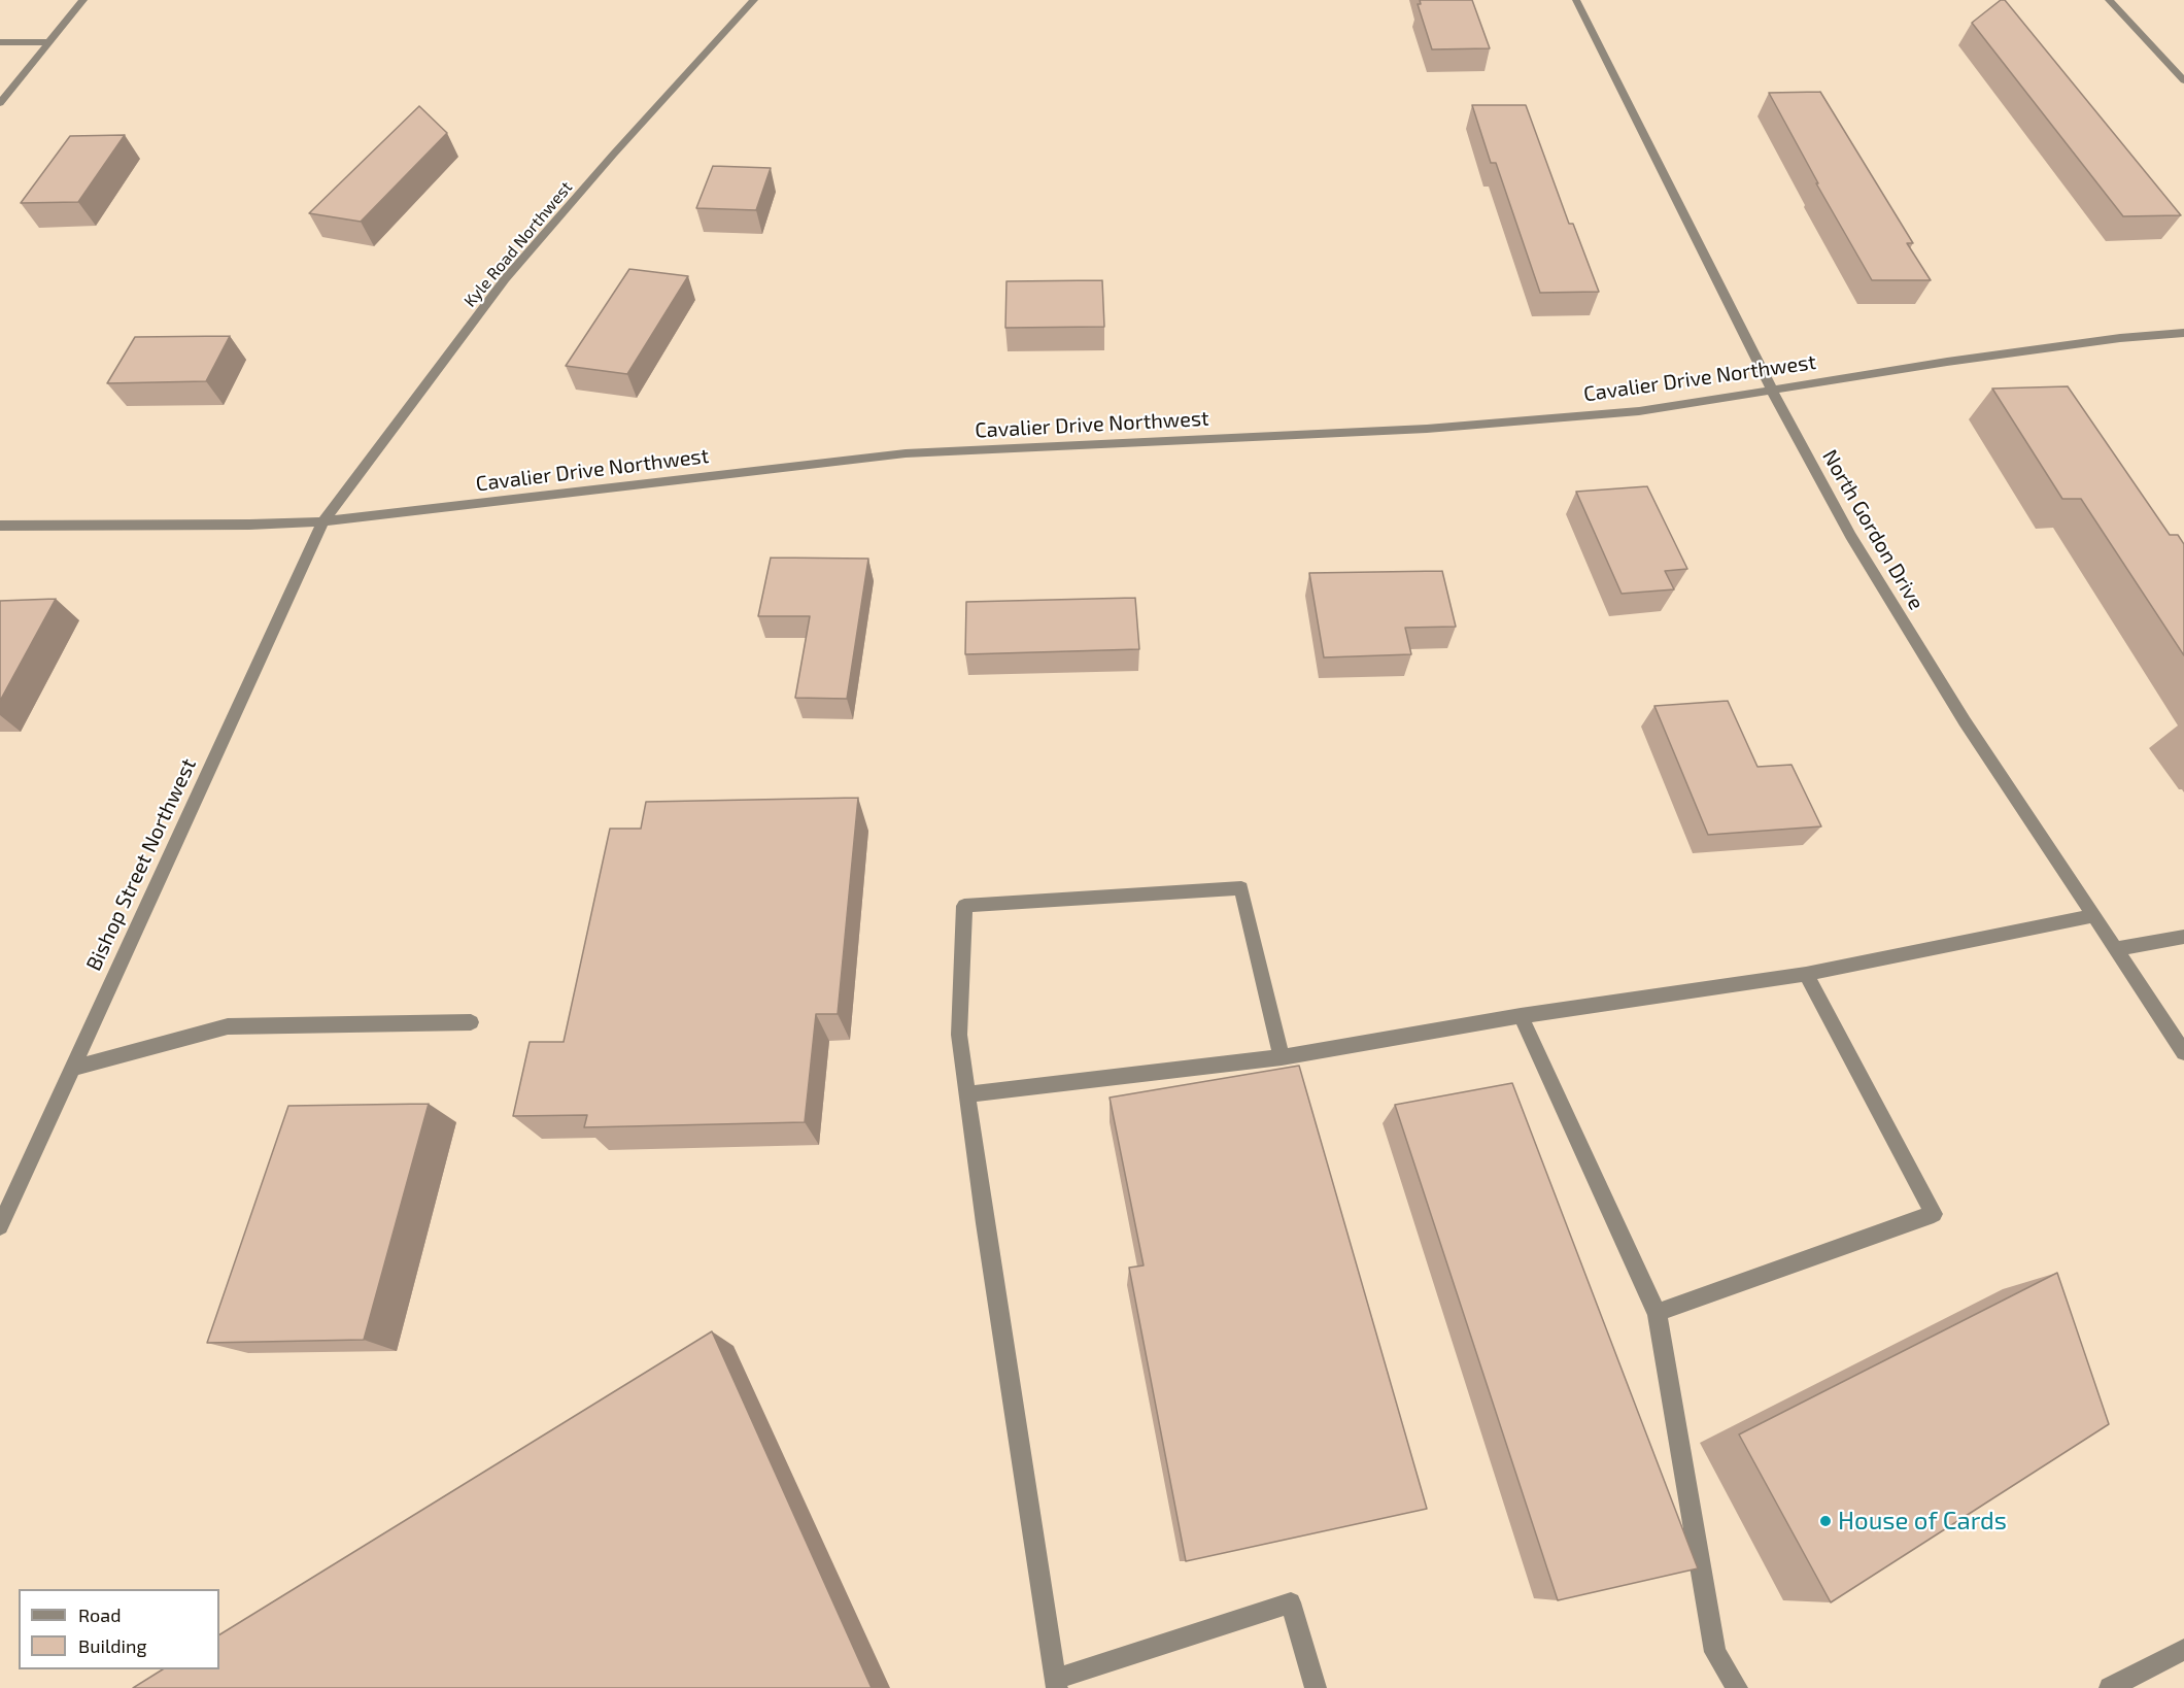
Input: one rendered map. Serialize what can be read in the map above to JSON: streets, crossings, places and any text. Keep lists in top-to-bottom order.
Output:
{
  "streets": {
    "street": [
      "Kyle Road Northwest",
      "Cavalier Drive Northwest",
      "North Gordon Drive",
      "Bishop Street Northwest"
    ]
  },
  "crossings": [
    ["Kyle Road Northwest", "Cavalier Drive Northwest"],
    ["Kyle Road Northwest", "Bishop Street Northwest"],
    ["Cavalier Drive Northwest", "North Gordon Drive"],
    ["Cavalier Drive Northwest", "Bishop Street Northwest"]
  ],
  "places": ["House of Cards"],
  "legend": ["Road", "Building"]
}
